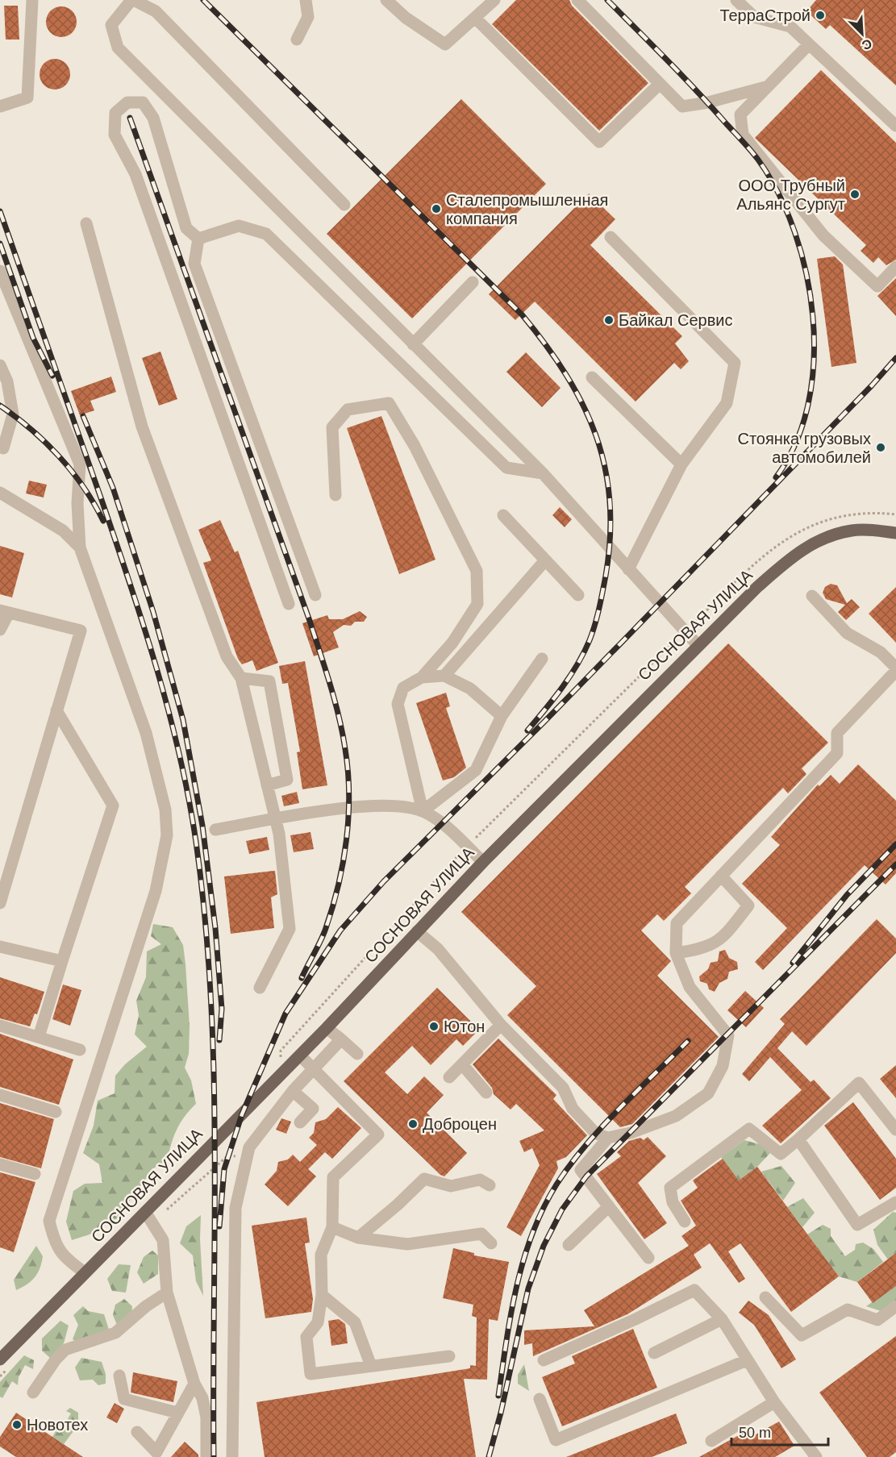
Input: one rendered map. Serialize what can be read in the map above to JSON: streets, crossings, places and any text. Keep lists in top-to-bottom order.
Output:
{
  "streets": {
    "main road": ["СОСНОВАЯ УЛИЦА"]
  },
  "places": [
    "ТерраСтрой",
    "ООО Трубный Альянс Сургут",
    "Сталепромышленная компания",
    "Байкал Сервис",
    "Стоянка грузовых автомобилей",
    "Ютон",
    "Доброцен",
    "Новотех"
  ],
  "scale_bar": "50 m",
  "north": "bottom right"
}
